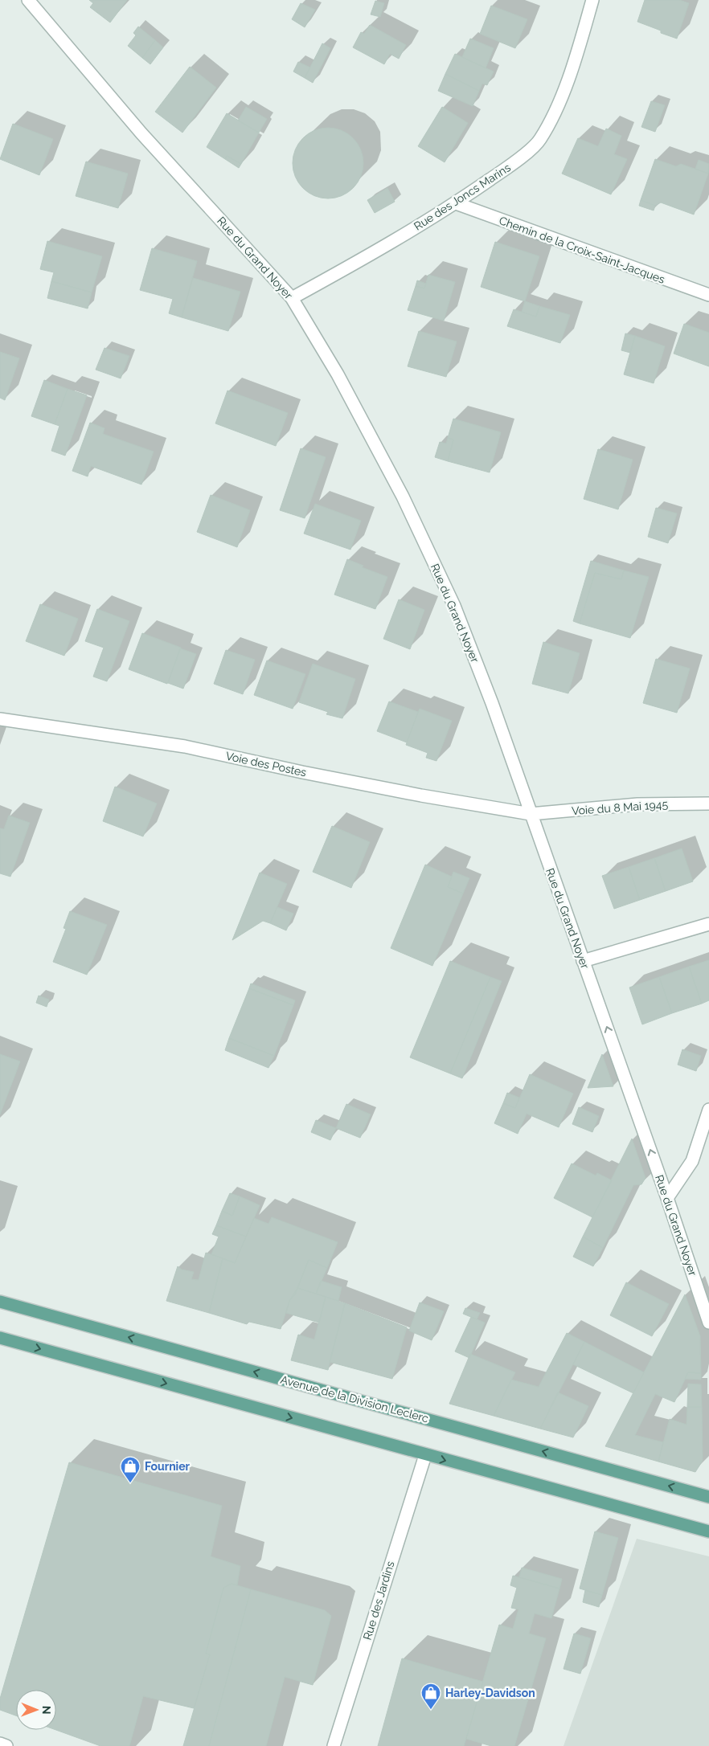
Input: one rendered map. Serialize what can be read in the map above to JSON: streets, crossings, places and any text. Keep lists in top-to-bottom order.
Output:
{
  "streets": {
    "main road": ["Avenue de la Division Leclerc"],
    "street": [
      "Rue des Joncs Marins",
      "Chemin de la Croix-Saint-Jacques",
      "Rue du Grand Noyer",
      "Voie des Postes",
      "Voie du 8 Mai 1945",
      "Rue des Jardins"
    ]
  },
  "crossings": [
    ["Rue des Joncs Marins", "Chemin de la Croix-Saint-Jacques"],
    ["Rue des Joncs Marins", "Rue du Grand Noyer"],
    ["Rue du Grand Noyer", "Voie des Postes"],
    ["Rue du Grand Noyer", "Voie du 8 Mai 1945"],
    ["Voie des Postes", "Voie du 8 Mai 1945"]
  ],
  "places": {
    "shop": ["Fournier", "Harley-Davidson"]
  },
  "north": "right"
}
